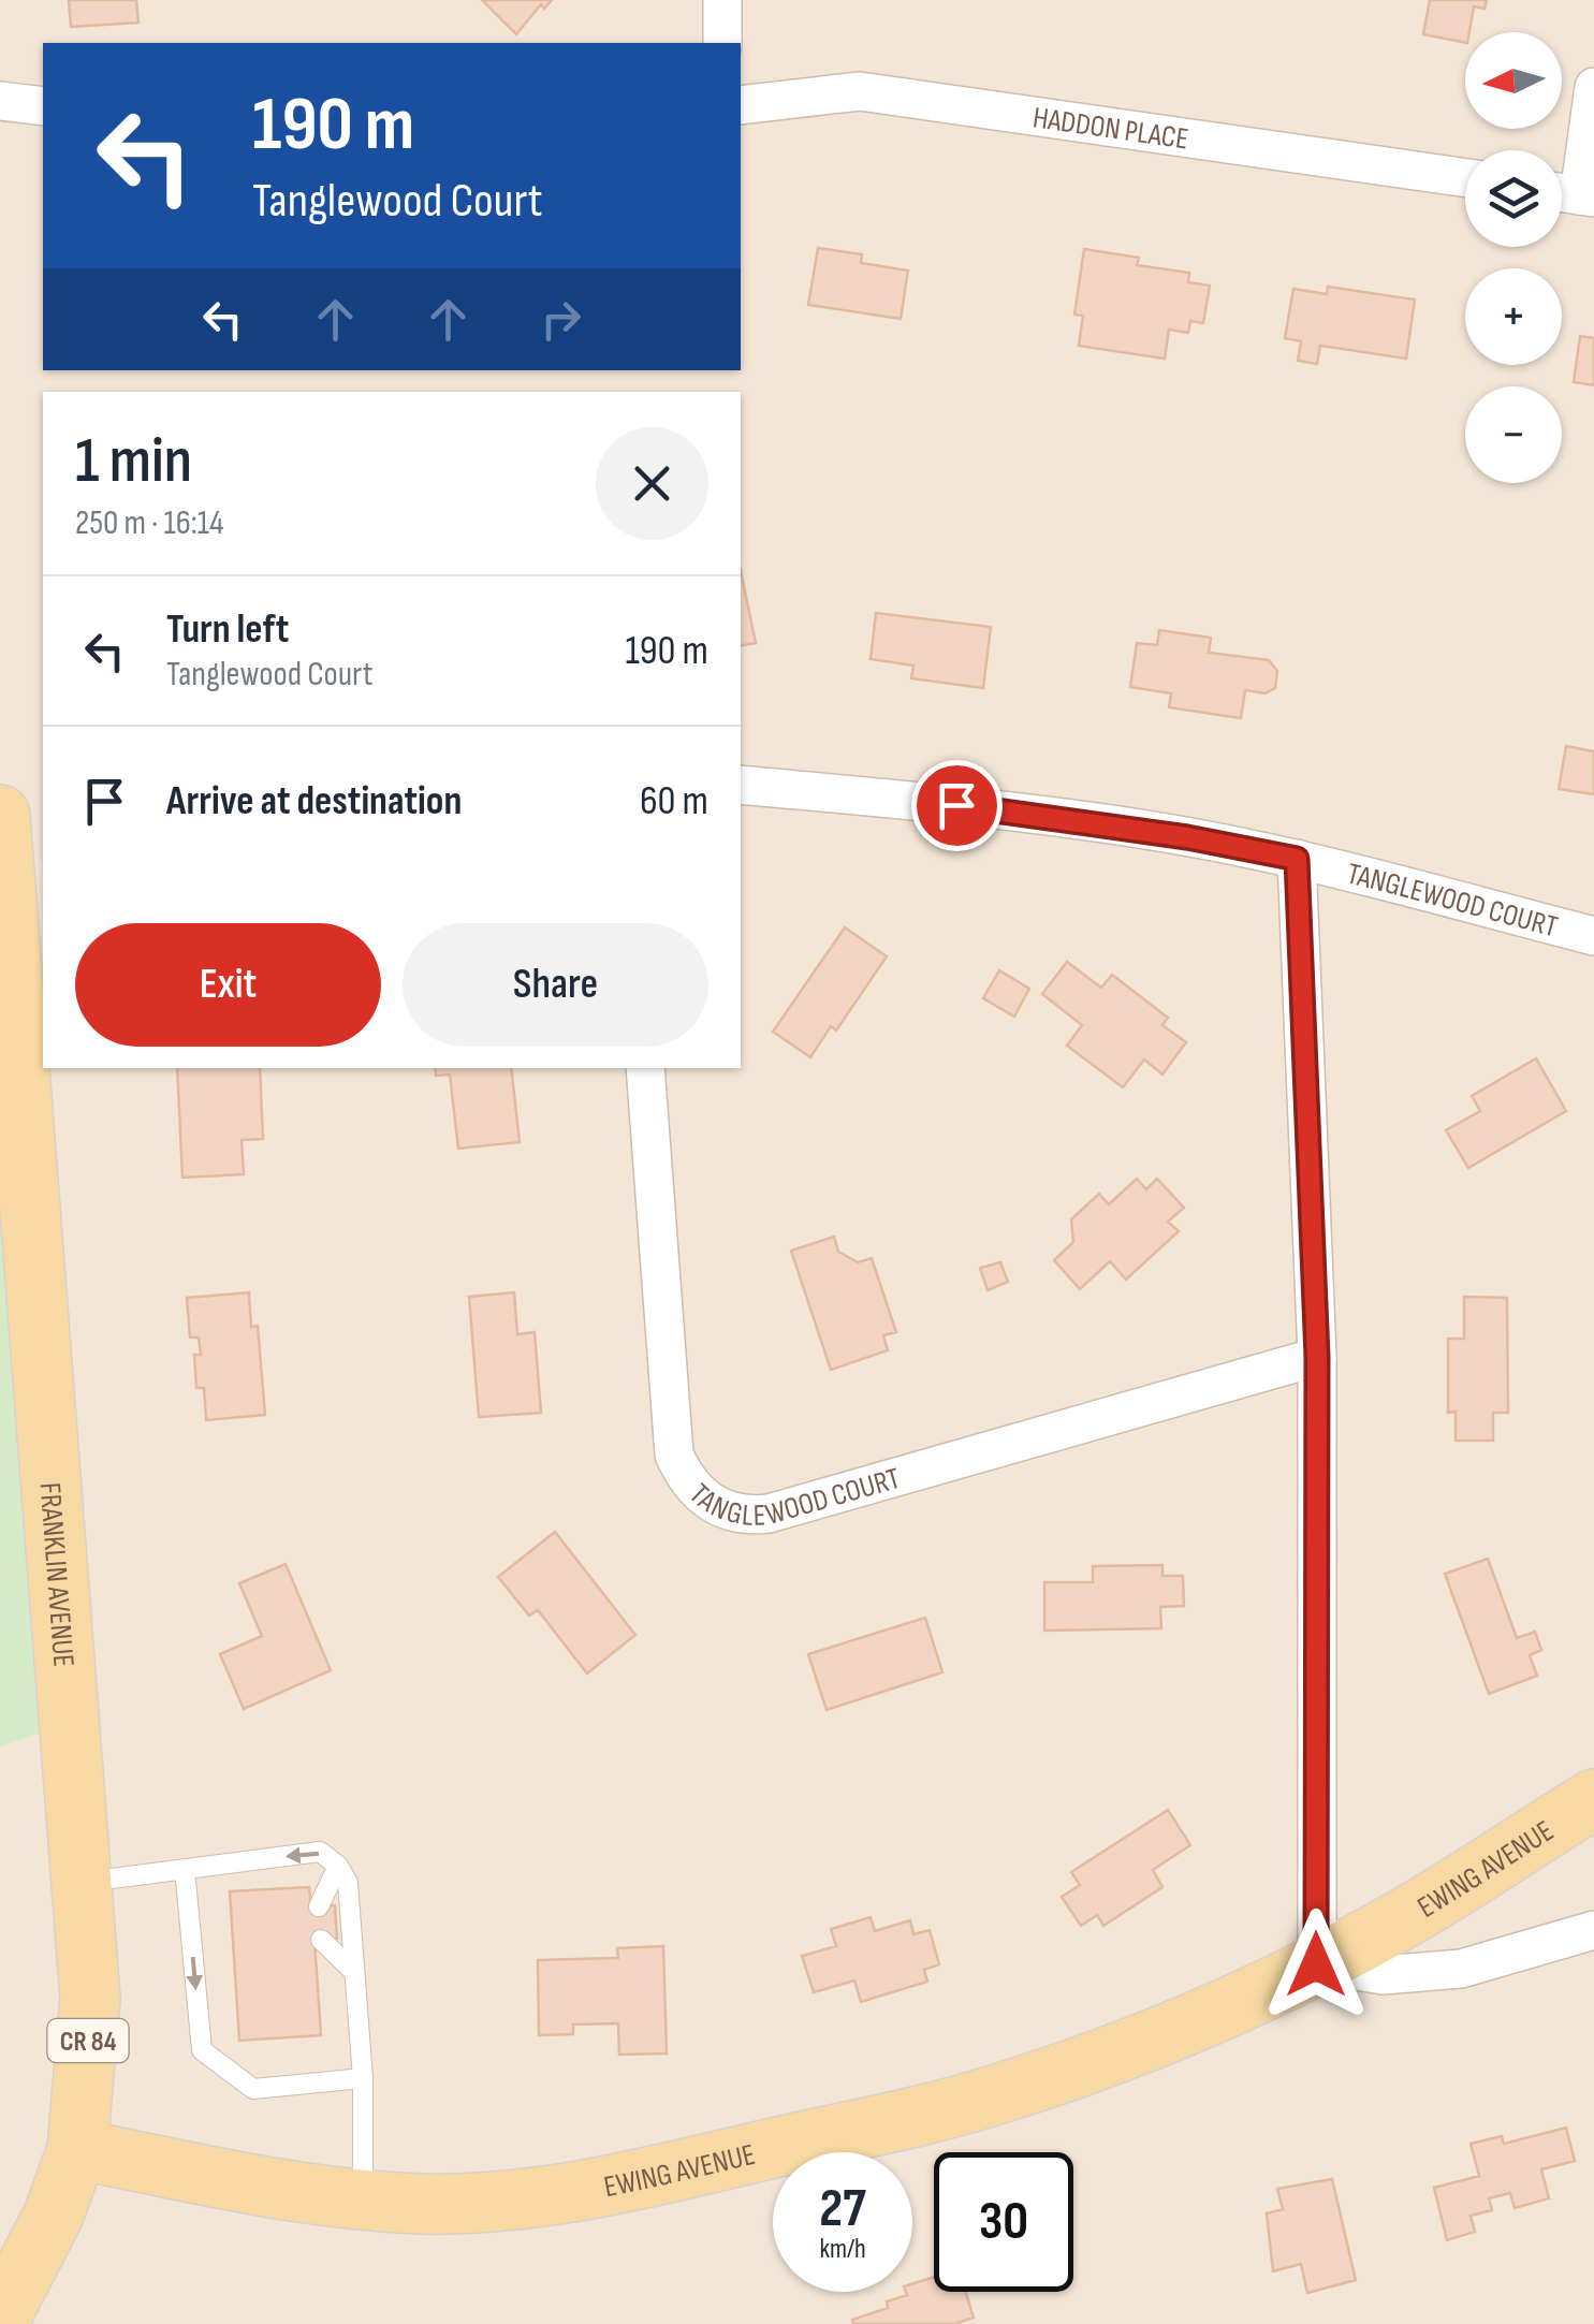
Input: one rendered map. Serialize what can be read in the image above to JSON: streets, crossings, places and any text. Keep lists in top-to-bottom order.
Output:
{
  "streets": {
    "main road": ["FRANKLIN AVENUE", "EWING AVENUE", "CR 84"],
    "street": ["HADDON PLACE", "TANGLEWOOD COURT"]
  },
  "crossings": [
    ["FRANKLIN AVENUE", "EWING AVENUE"]
  ],
  "north": "left",
  "page": {
    "map_buttons": ["+", "−"],
    "turn": ["190 m", "Tanglewood Court"],
    "heading": ["1 min", "250 m · 16:14"],
    "list": [
      {
        "name": "Turn left",
        "note": "Tanglewood Court",
        "value": "190 m"
      },
      {
        "name": "Arrive at destination",
        "value": "60 m"
      }
    ],
    "buttons": ["Exit", "Share"],
    "speed": "27 km/h",
    "limit": "30"
  }
}
